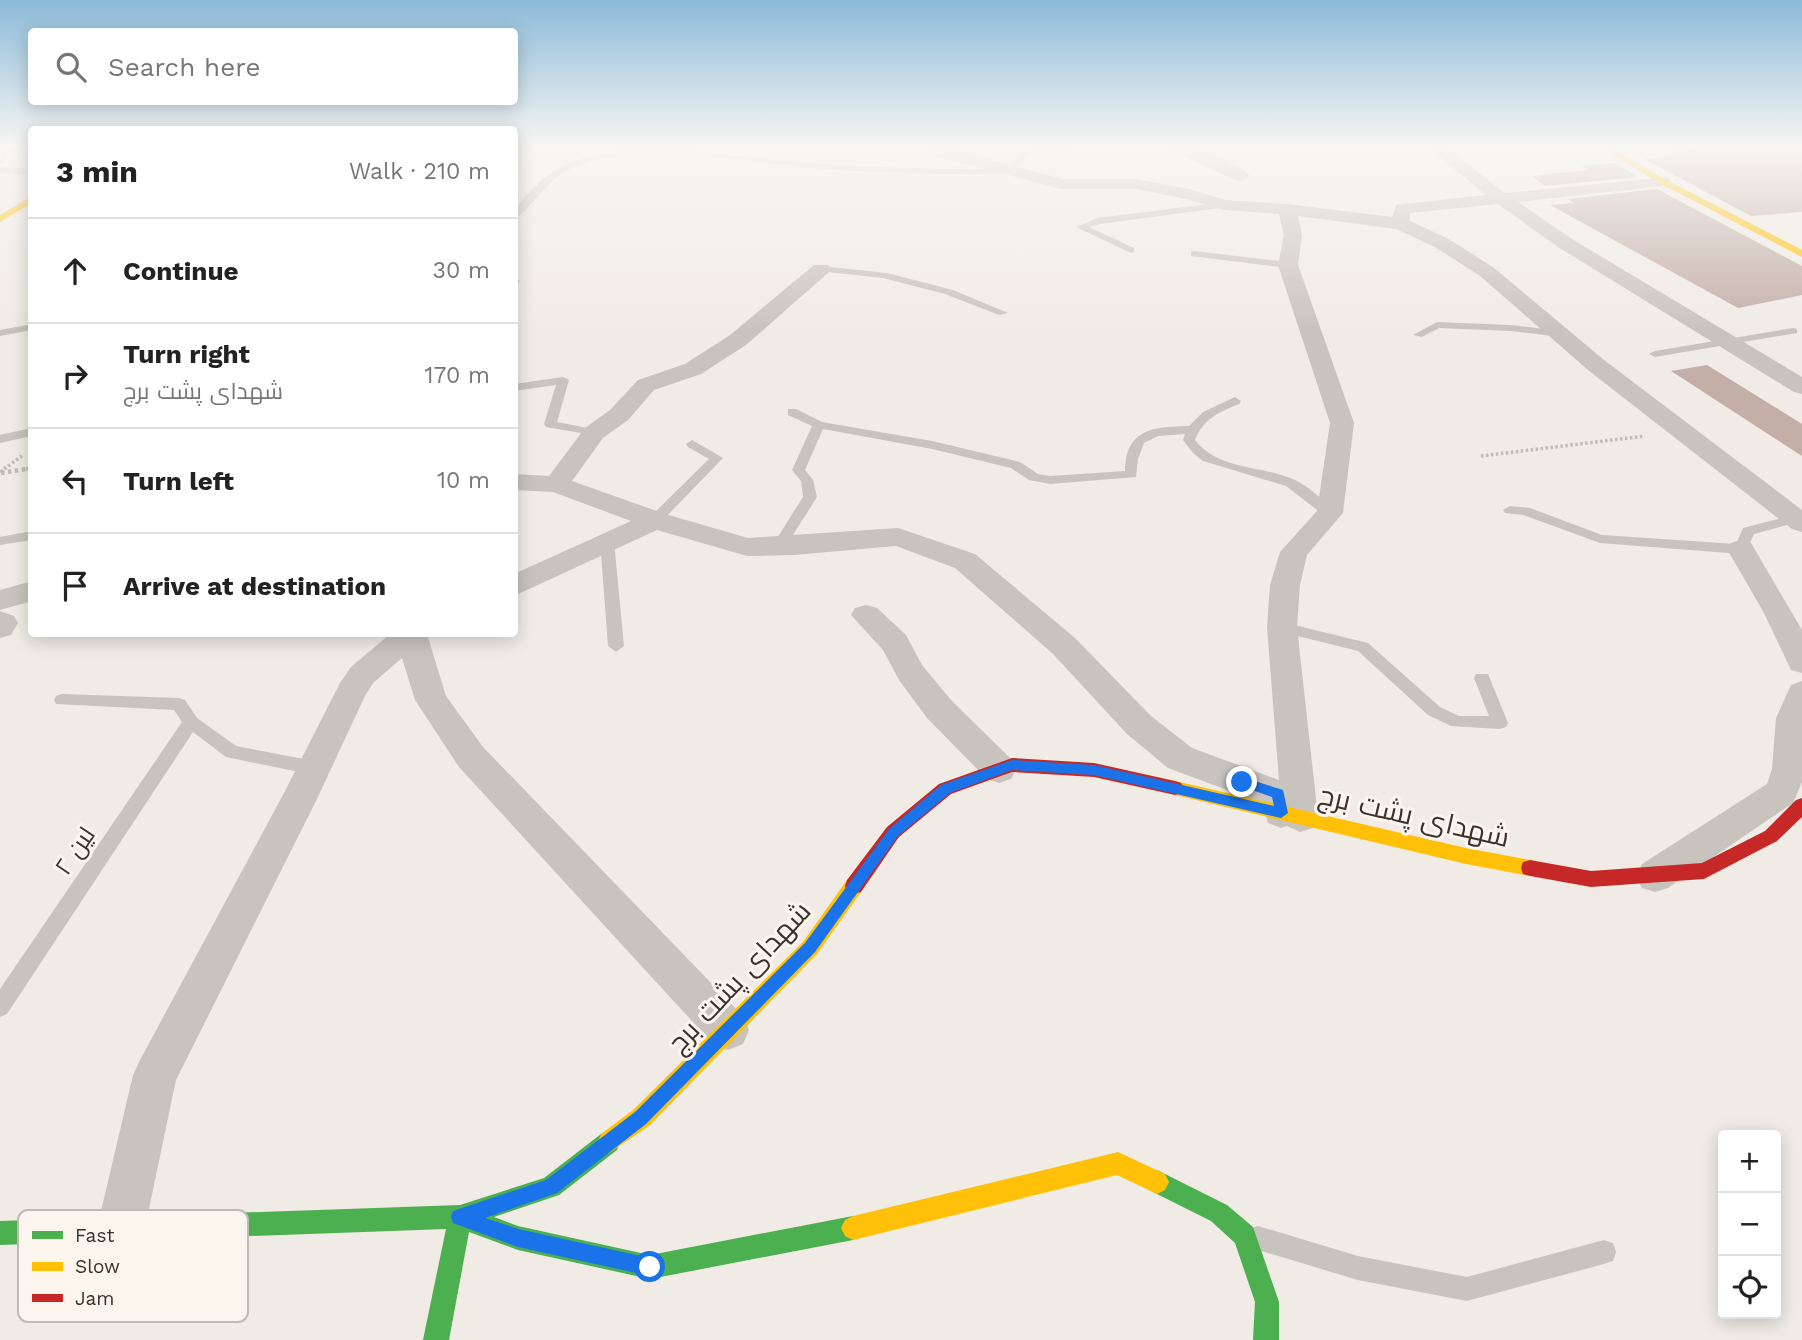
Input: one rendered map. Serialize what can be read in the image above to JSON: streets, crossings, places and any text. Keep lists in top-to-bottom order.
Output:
{
  "streets": {
    "street": ["شهدای پشت برج"],
    "lane": ["لین ۲"]
  },
  "legend": ["Fast", "Slow", "Jam"],
  "page": {
    "search": "Search here",
    "heading": ["3 min", "Walk · 210 m"],
    "list": [
      ["Continue", "30 m"],
      ["Turn right", "شهدای پشت برج", "170 m"],
      ["Turn left", "10 m"],
      "Arrive at destination"
    ],
    "map_buttons": ["+", "−"]
  }
}
